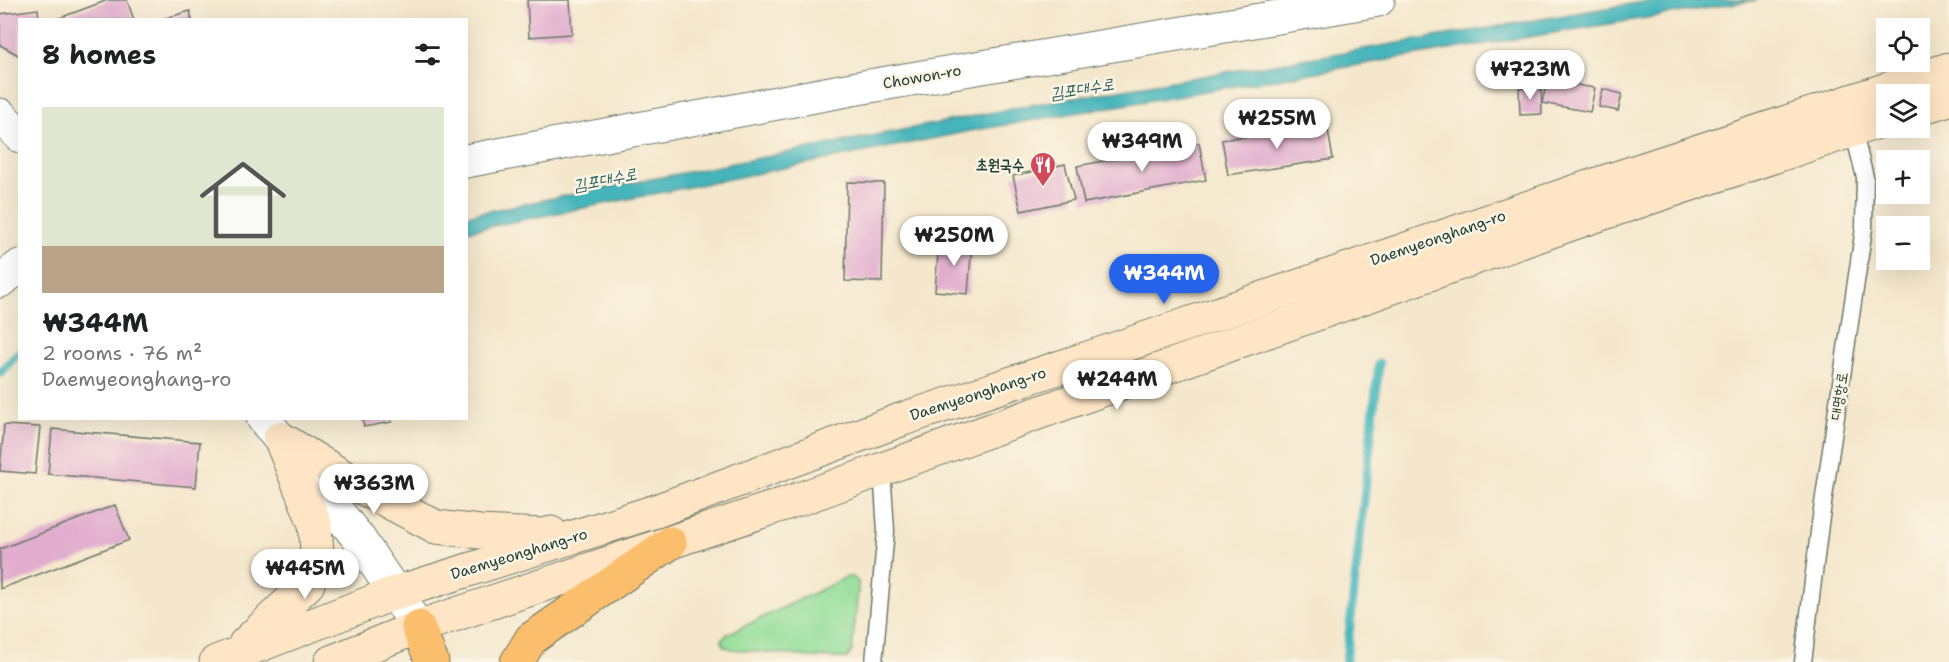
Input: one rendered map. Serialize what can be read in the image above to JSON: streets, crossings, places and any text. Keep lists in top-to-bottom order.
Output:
{
  "streets": {
    "main road": ["Daemyeonghang-ro"],
    "street": ["Chowon-ro"],
    "lane": ["대명항로"]
  },
  "crossings": [
    ["Daemyeonghang-ro", "대명항로"]
  ],
  "water": ["김포대수로"],
  "places": {
    "restaurant": ["초원국수"]
  },
  "page": {
    "map_buttons": ["+", "−"],
    "heading": "8 homes",
    "price": [
      "₩723M",
      "₩255M",
      "₩349M",
      "₩250M",
      "₩344M",
      "₩244M",
      "₩363M",
      "₩445M"
    ],
    "list": [
      {
        "name": "₩344M",
        "note": "2 rooms · 76 m² · Daemyeonghang-ro"
      }
    ]
  }
}
